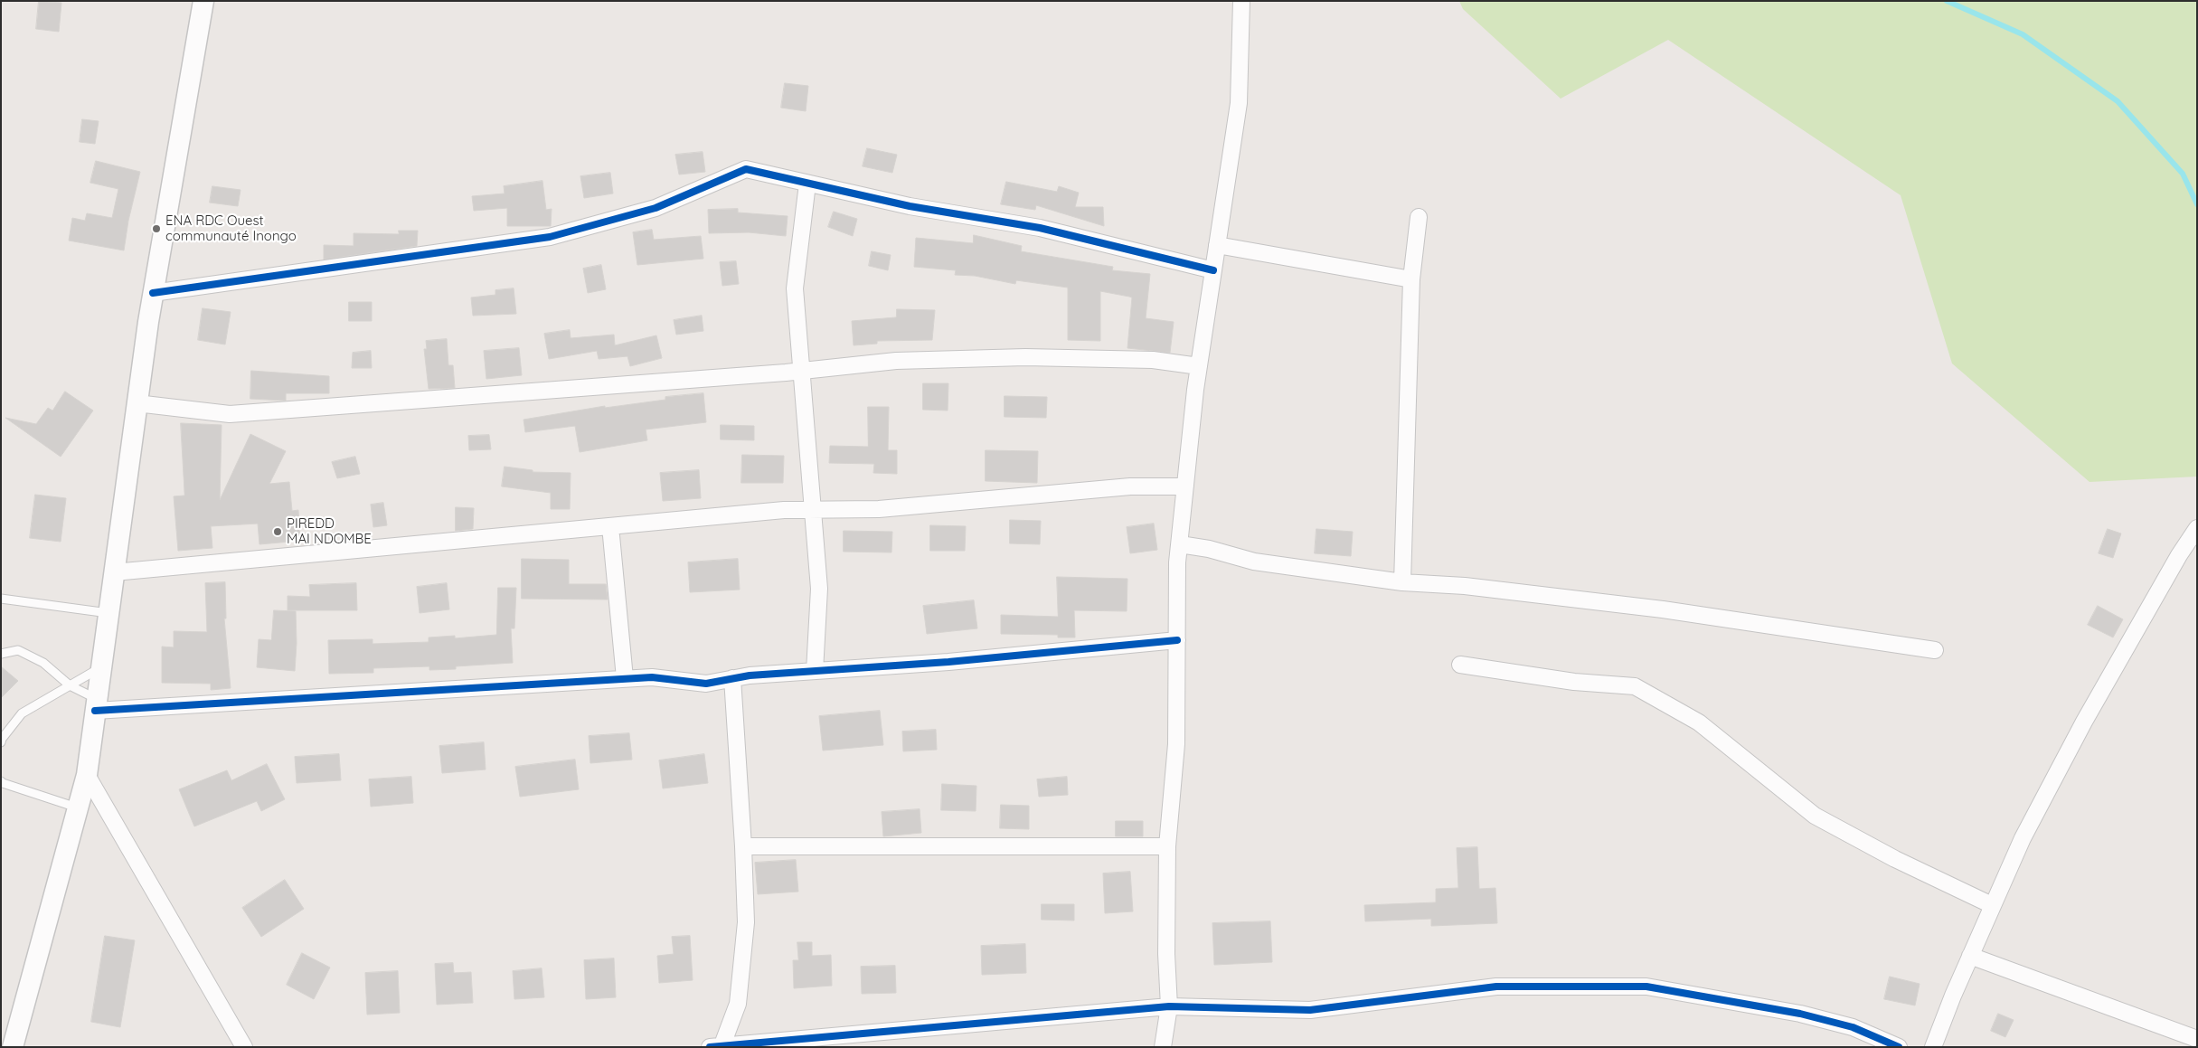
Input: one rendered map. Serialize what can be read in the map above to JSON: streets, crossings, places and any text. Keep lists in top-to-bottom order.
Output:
{
  "places": ["ENA RDC Ouest communauté Inongo", "PIREDD MAI NDOMBE"]
}
